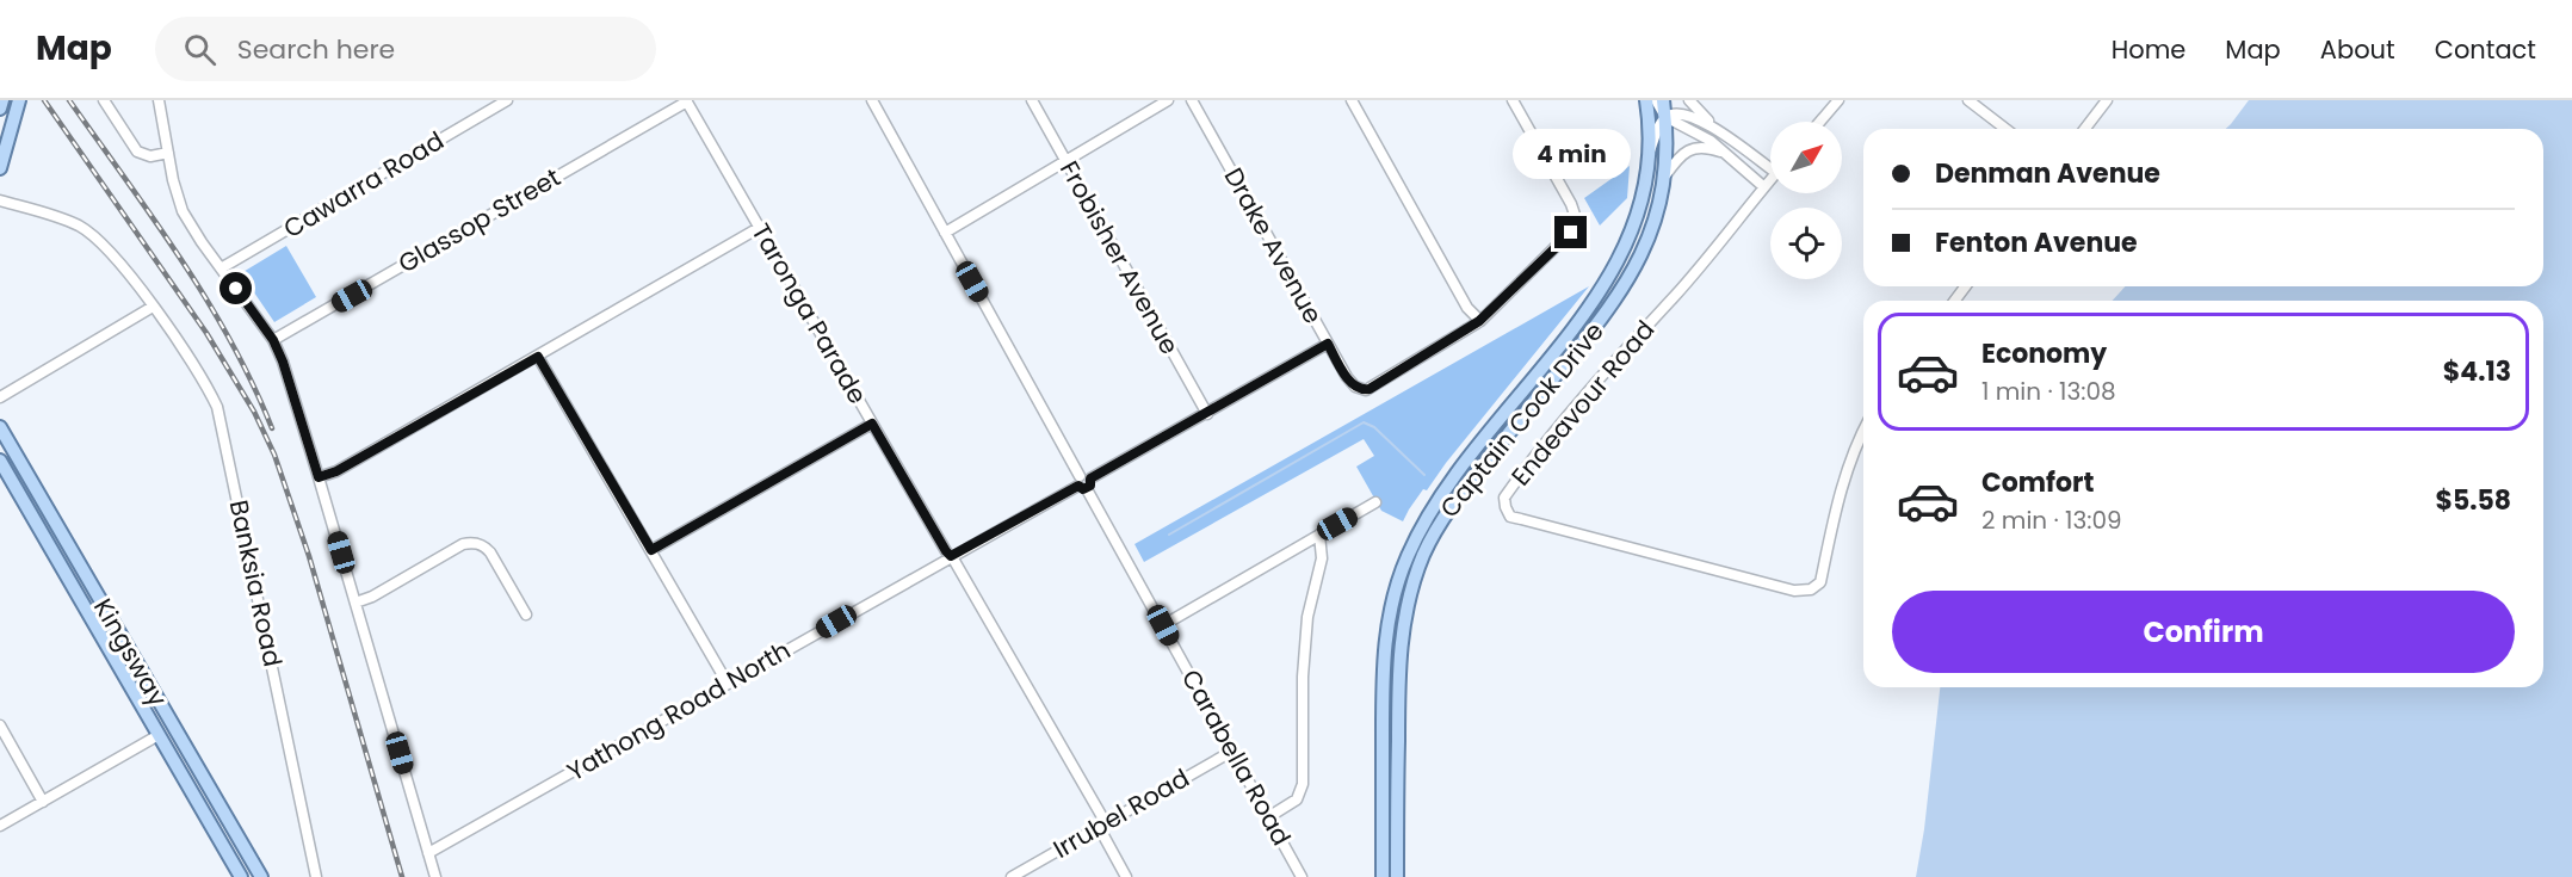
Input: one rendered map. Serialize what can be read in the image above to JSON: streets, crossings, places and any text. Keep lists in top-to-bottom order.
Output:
{
  "streets": {
    "main road": ["Captain Cook Drive", "Kingsway"],
    "street": [
      "Cawarra Road",
      "Glassop Street",
      "Drake Avenue",
      "Frobisher Avenue",
      "Taronga Parade",
      "Endeavour Road",
      "Banksia Road",
      "Yathong Road North",
      "Carabella Road",
      "Irrubel Road"
    ]
  },
  "crossings": [
    ["Glassop Street", "Taronga Parade"],
    ["Drake Avenue", "Yathong Road North"],
    ["Frobisher Avenue", "Yathong Road North"],
    ["Taronga Parade", "Yathong Road North"],
    ["Taronga Parade", "Irrubel Road"],
    ["Endeavour Road", "Captain Cook Drive"],
    ["Yathong Road North", "Carabella Road"],
    ["Carabella Road", "Irrubel Road"]
  ],
  "north": "top right",
  "page": {
    "header": "Map",
    "search": "Search here",
    "nav": [
      "Home",
      "Map",
      "About",
      "Contact"
    ],
    "bubble": "4 min",
    "banner": ["Denman Avenue", "Fenton Avenue"],
    "list": [
      {
        "name": "Economy",
        "note": "1 min · 13:08",
        "value": "$4.13"
      },
      {
        "name": "Comfort",
        "note": "2 min · 13:09",
        "value": "$5.58"
      }
    ],
    "buttons": "Confirm"
  }
}
